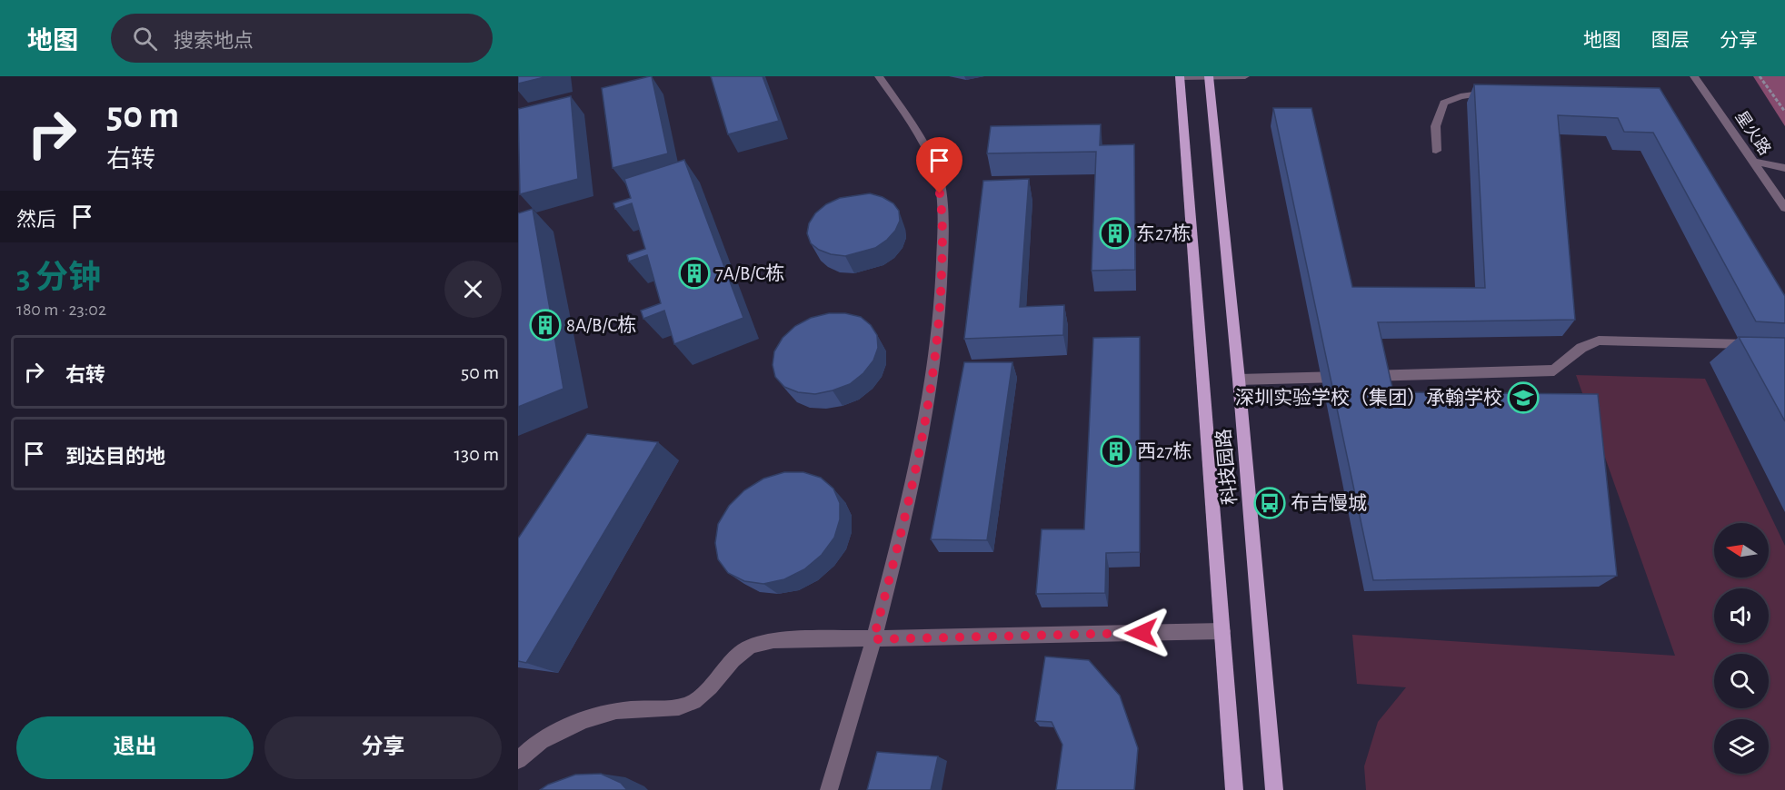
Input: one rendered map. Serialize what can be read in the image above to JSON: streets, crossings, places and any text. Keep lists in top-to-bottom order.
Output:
{
  "streets": {
    "main road": ["科技园路"],
    "street": ["星火路"]
  },
  "places": {
    "building": [
      "东27栋",
      "7A/B/C栋",
      "8A/B/C栋",
      "西27栋"
    ],
    "school or university": ["深圳实验学校（集团）承翰学校"],
    "bus stop": ["布吉慢城"]
  },
  "north": "left",
  "page": {
    "header": "地图",
    "search": "搜索地点",
    "nav": ["地图", "图层", "分享"],
    "turn": ["50 m", "右转"],
    "then": "然后",
    "heading": ["3 分钟", "180 m · 23:02"],
    "list": [
      {
        "name": "右转",
        "value": "50 m"
      },
      {
        "name": "到达目的地",
        "value": "130 m"
      }
    ],
    "buttons": ["退出", "分享"]
  }
}
